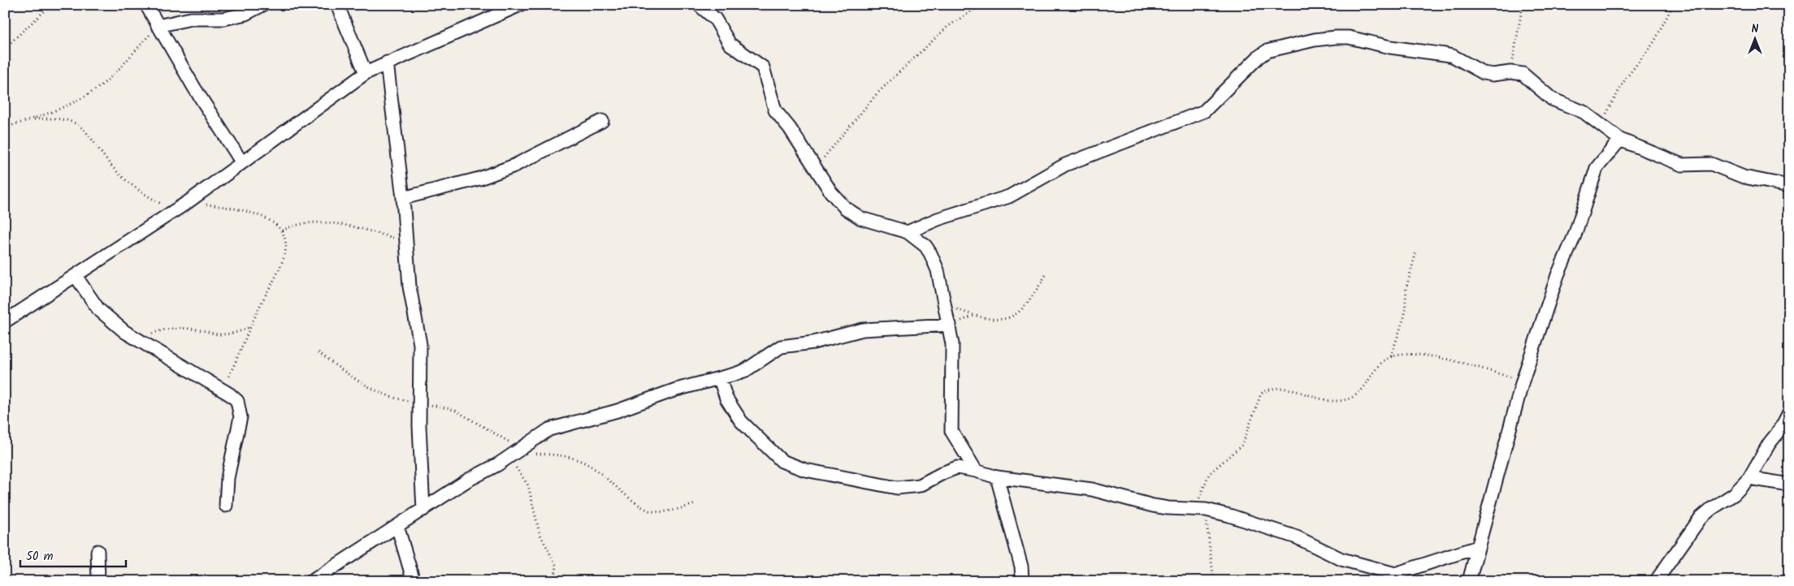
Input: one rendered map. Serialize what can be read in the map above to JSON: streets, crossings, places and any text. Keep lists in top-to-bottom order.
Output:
{
  "scale_bar": "50 m",
  "north": "top"
}
